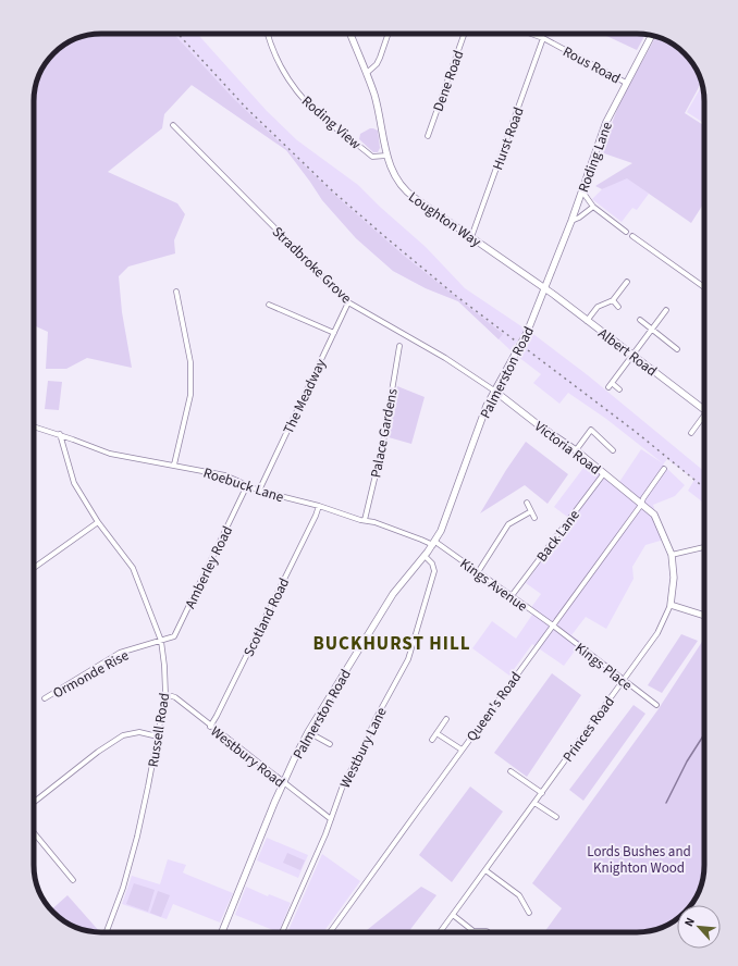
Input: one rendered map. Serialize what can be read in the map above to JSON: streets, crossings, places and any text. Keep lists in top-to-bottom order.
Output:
{
  "streets": {
    "main road": [
      "Roding Lane",
      "Loughton Way",
      "Albert Road",
      "Palmerston Road",
      "Victoria Road",
      "Princes Road"
    ],
    "street": [
      "Rous Road",
      "Dene Road",
      "Roding View",
      "Hurst Road",
      "Stradbroke Grove",
      "The Meadway",
      "Palace Gardens",
      "Roebuck Lane",
      "Back Lane",
      "Amberley Road",
      "Kings Avenue",
      "Scotland Road",
      "Kings Place",
      "Ormonde Rise",
      "Queen's Road",
      "Russell Road",
      "Westbury Lane",
      "Westbury Road"
    ]
  },
  "crossings": [
    ["Rous Road", "Hurst Road"],
    ["Rous Road", "Roding Lane"],
    ["Roding View", "Loughton Way"],
    ["Hurst Road", "Loughton Way"],
    ["Roding Lane", "Loughton Way"],
    ["Roding Lane", "Albert Road"],
    ["Roding Lane", "Palmerston Road"],
    ["Loughton Way", "Albert Road"],
    ["Loughton Way", "Palmerston Road"],
    ["Stradbroke Grove", "Palmerston Road"],
    ["Stradbroke Grove", "The Meadway"],
    ["Stradbroke Grove", "Victoria Road"],
    ["Albert Road", "Palmerston Road"],
    ["Palmerston Road", "Victoria Road"],
    ["Palmerston Road", "Roebuck Lane"],
    ["Palmerston Road", "Kings Avenue"],
    ["Palmerston Road", "Westbury Lane"],
    ["Palmerston Road", "Westbury Road"],
    ["The Meadway", "Roebuck Lane"],
    ["Palace Gardens", "Roebuck Lane"],
    ["Victoria Road", "Back Lane"],
    ["Victoria Road", "Queen's Road"],
    ["Victoria Road", "Princes Road"],
    ["Roebuck Lane", "Amberley Road"],
    ["Roebuck Lane", "Kings Avenue"],
    ["Roebuck Lane", "Scotland Road"],
    ["Roebuck Lane", "Russell Road"],
    ["Back Lane", "Kings Avenue"],
    ["Amberley Road", "Ormonde Rise"],
    ["Amberley Road", "Russell Road"],
    ["Kings Avenue", "Kings Place"],
    ["Kings Avenue", "Queen's Road"],
    ["Scotland Road", "Westbury Road"],
    ["Kings Place", "Queen's Road"],
    ["Kings Place", "Princes Road"],
    ["Ormonde Rise", "Russell Road"],
    ["Queen's Road", "Princes Road"],
    ["Russell Road", "Westbury Road"],
    ["Westbury Lane", "Westbury Road"]
  ],
  "districts": ["BUCKHURST HILL"],
  "parks": ["Lords Bushes and Knighton Wood"],
  "north": "top left"
}
